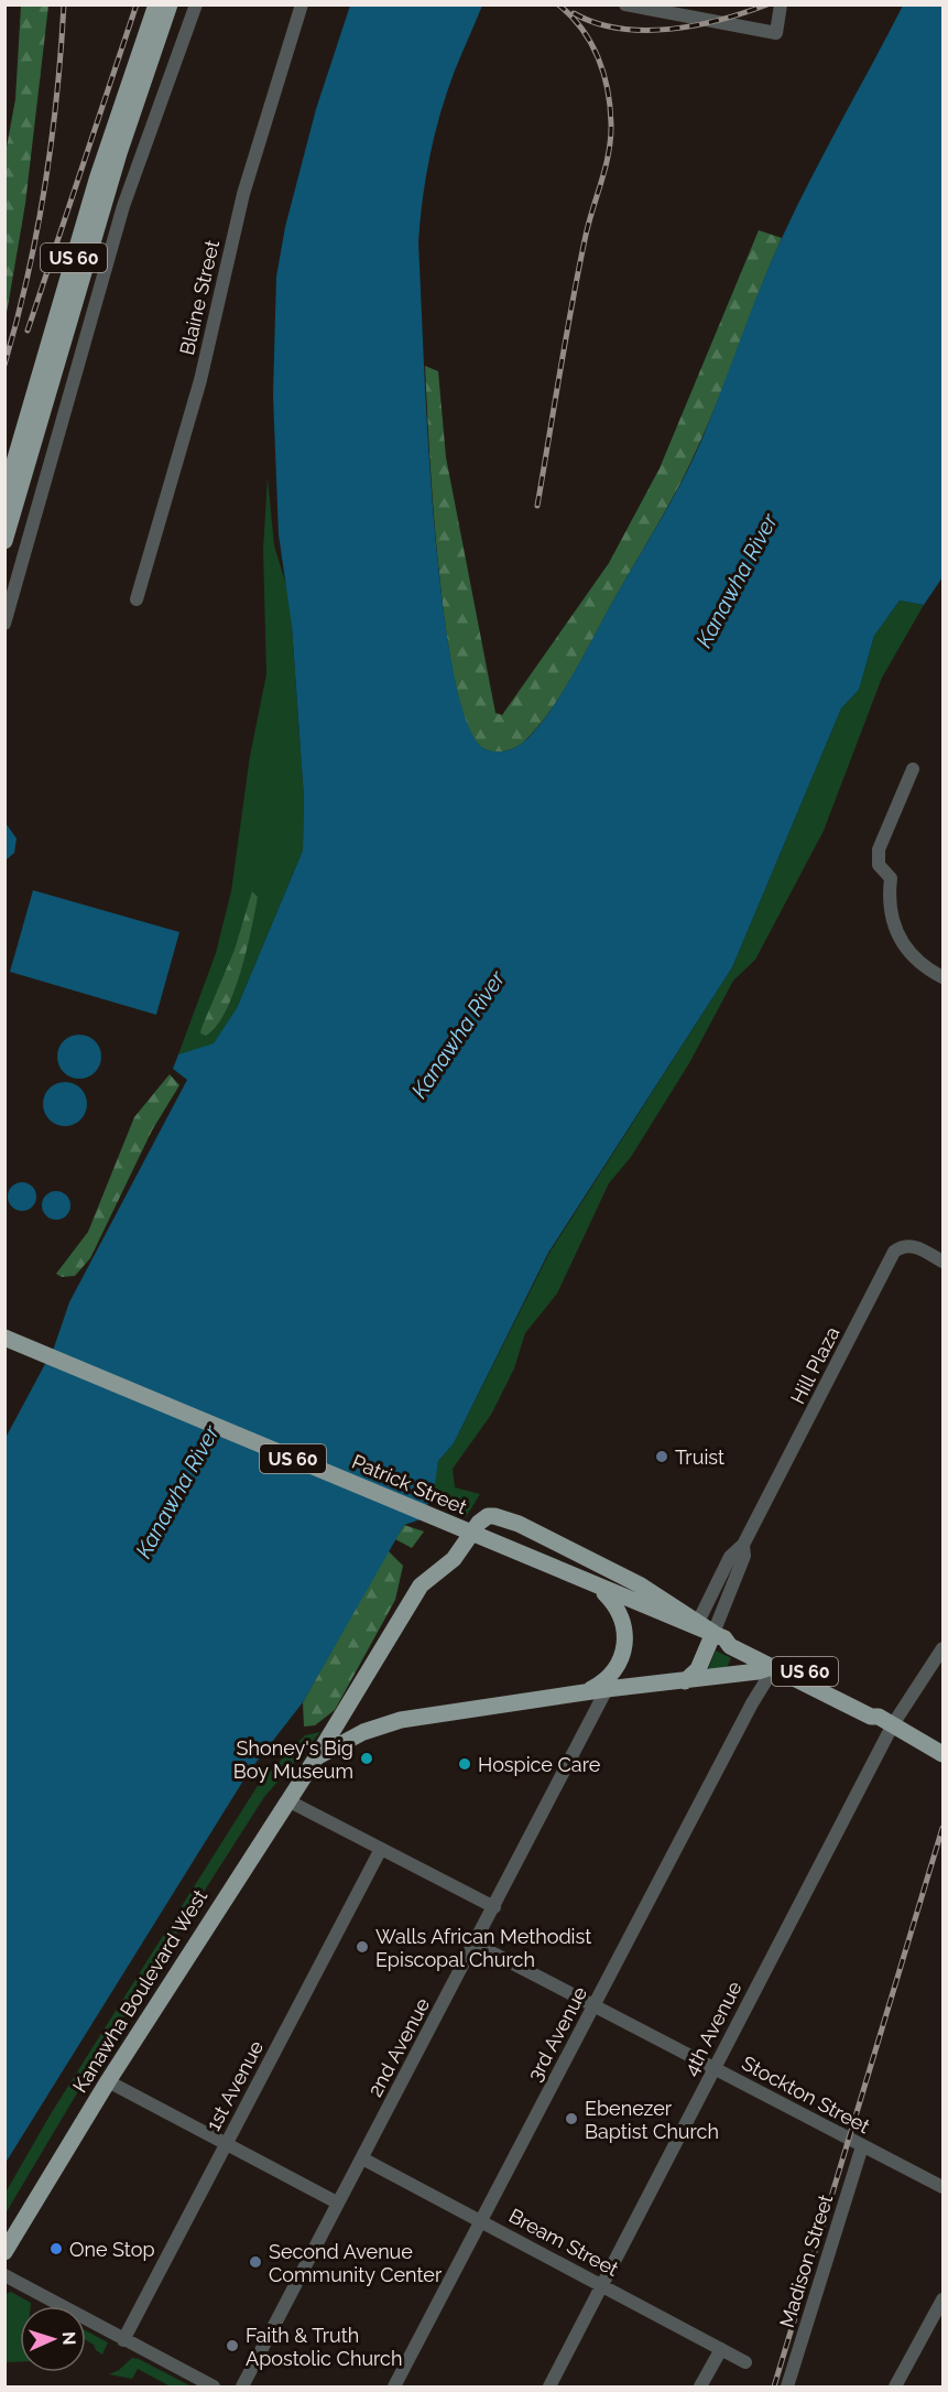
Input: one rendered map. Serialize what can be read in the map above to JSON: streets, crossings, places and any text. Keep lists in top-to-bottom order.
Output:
{
  "streets": {
    "main road": ["US 60", "Patrick Street", "Kanawha Boulevard West"],
    "street": [
      "Blaine Street",
      "Hill Plaza",
      "4th Avenue",
      "3rd Avenue",
      "2nd Avenue",
      "1st Avenue",
      "Stockton Street",
      "Bream Street",
      "Madison Street"
    ]
  },
  "crossings": [
    ["US 60", "Hill Plaza"],
    ["US 60", "Kanawha Boulevard West"],
    ["US 60", "4th Avenue"],
    ["US 60", "3rd Avenue"],
    ["Hill Plaza", "Patrick Street"],
    ["Hill Plaza", "Kanawha Boulevard West"],
    ["Patrick Street", "Kanawha Boulevard West"],
    ["Kanawha Boulevard West", "3rd Avenue"],
    ["Kanawha Boulevard West", "2nd Avenue"],
    ["4th Avenue", "Stockton Street"],
    ["4th Avenue", "Bream Street"],
    ["3rd Avenue", "Stockton Street"],
    ["3rd Avenue", "Bream Street"],
    ["2nd Avenue", "Stockton Street"],
    ["2nd Avenue", "Bream Street"],
    ["Stockton Street", "Madison Street"]
  ],
  "water": ["Kanawha River"],
  "places": [
    "Truist",
    "Shoney's Big Boy Museum",
    "Hospice Care",
    "Walls African Methodist Episcopal Church",
    "Ebenezer Baptist Church",
    "One Stop",
    "Second Avenue Community Center",
    "Faith & Truth Apostolic Church"
  ],
  "north": "right"
}
